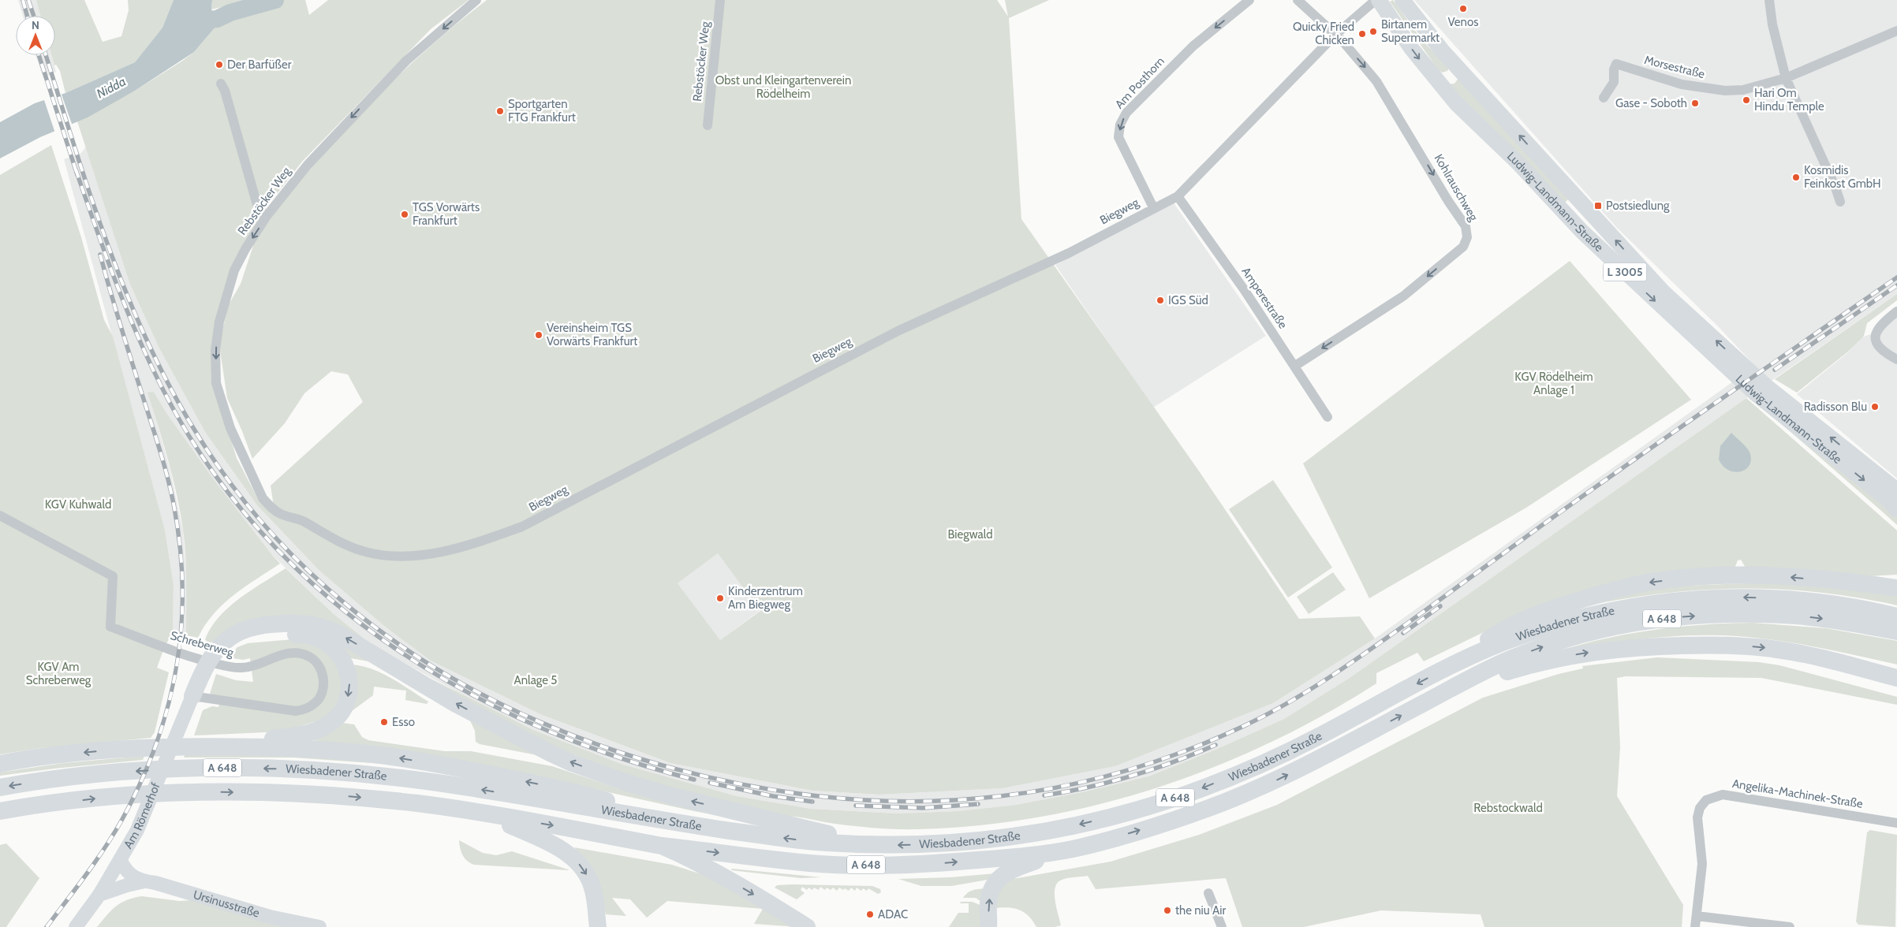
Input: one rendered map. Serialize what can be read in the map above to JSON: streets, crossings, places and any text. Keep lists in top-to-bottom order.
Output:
{
  "streets": {
    "highway": ["A 648", "Wiesbadener Straße"],
    "main road": [
      "Ludwig-Landmann-Straße",
      "L 3005",
      "Am Römerhof",
      "Ursinusstraße"
    ],
    "street": [
      "Rebstöcker Weg",
      "Morsestraße",
      "Am Posthorn",
      "Kohlrauschweg",
      "Biegweg",
      "Amperestraße",
      "Schreberweg",
      "Angelika-Machinek-Straße"
    ]
  },
  "crossings": [
    ["Rebstöcker Weg", "Biegweg"],
    ["Am Posthorn", "Biegweg"],
    ["Kohlrauschweg", "Biegweg"],
    ["Kohlrauschweg", "Amperestraße"],
    ["Biegweg", "Amperestraße"],
    ["A 648", "Wiesbadener Straße"],
    ["Schreberweg", "Am Römerhof"],
    ["Am Römerhof", "Ursinusstraße"]
  ],
  "one_way": ["Rebstöcker Weg", "Am Posthorn"],
  "water": ["Nidda"],
  "parks": [
    "Obst und Kleingartenverein Rödelheim",
    "KGV Rödelheim Anlage 1",
    "KGV Kuhwald",
    "Biegwald",
    "KGV Am Schreberweg",
    "Anlage 5",
    "Rebstockwald"
  ],
  "places": {
    "other": [
      "Venos",
      "Birtanem Supermarkt",
      "Quicky Fried Chicken",
      "Der Barfüßer",
      "Hari Om Hindu Temple",
      "Gase - Soboth",
      "Sportgarten FTG Frankfurt",
      "Kosmidis Feinkost GmbH",
      "TGS Vorwärts Frankfurt",
      "IGS Süd",
      "Vereinsheim TGS Vorwärts Frankfurt",
      "Radisson Blu",
      "Kinderzentrum Am Biegweg",
      "Esso",
      "the niu Air",
      "ADAC"
    ],
    "transit": ["Postsiedlung"]
  },
  "north": "top"
}
